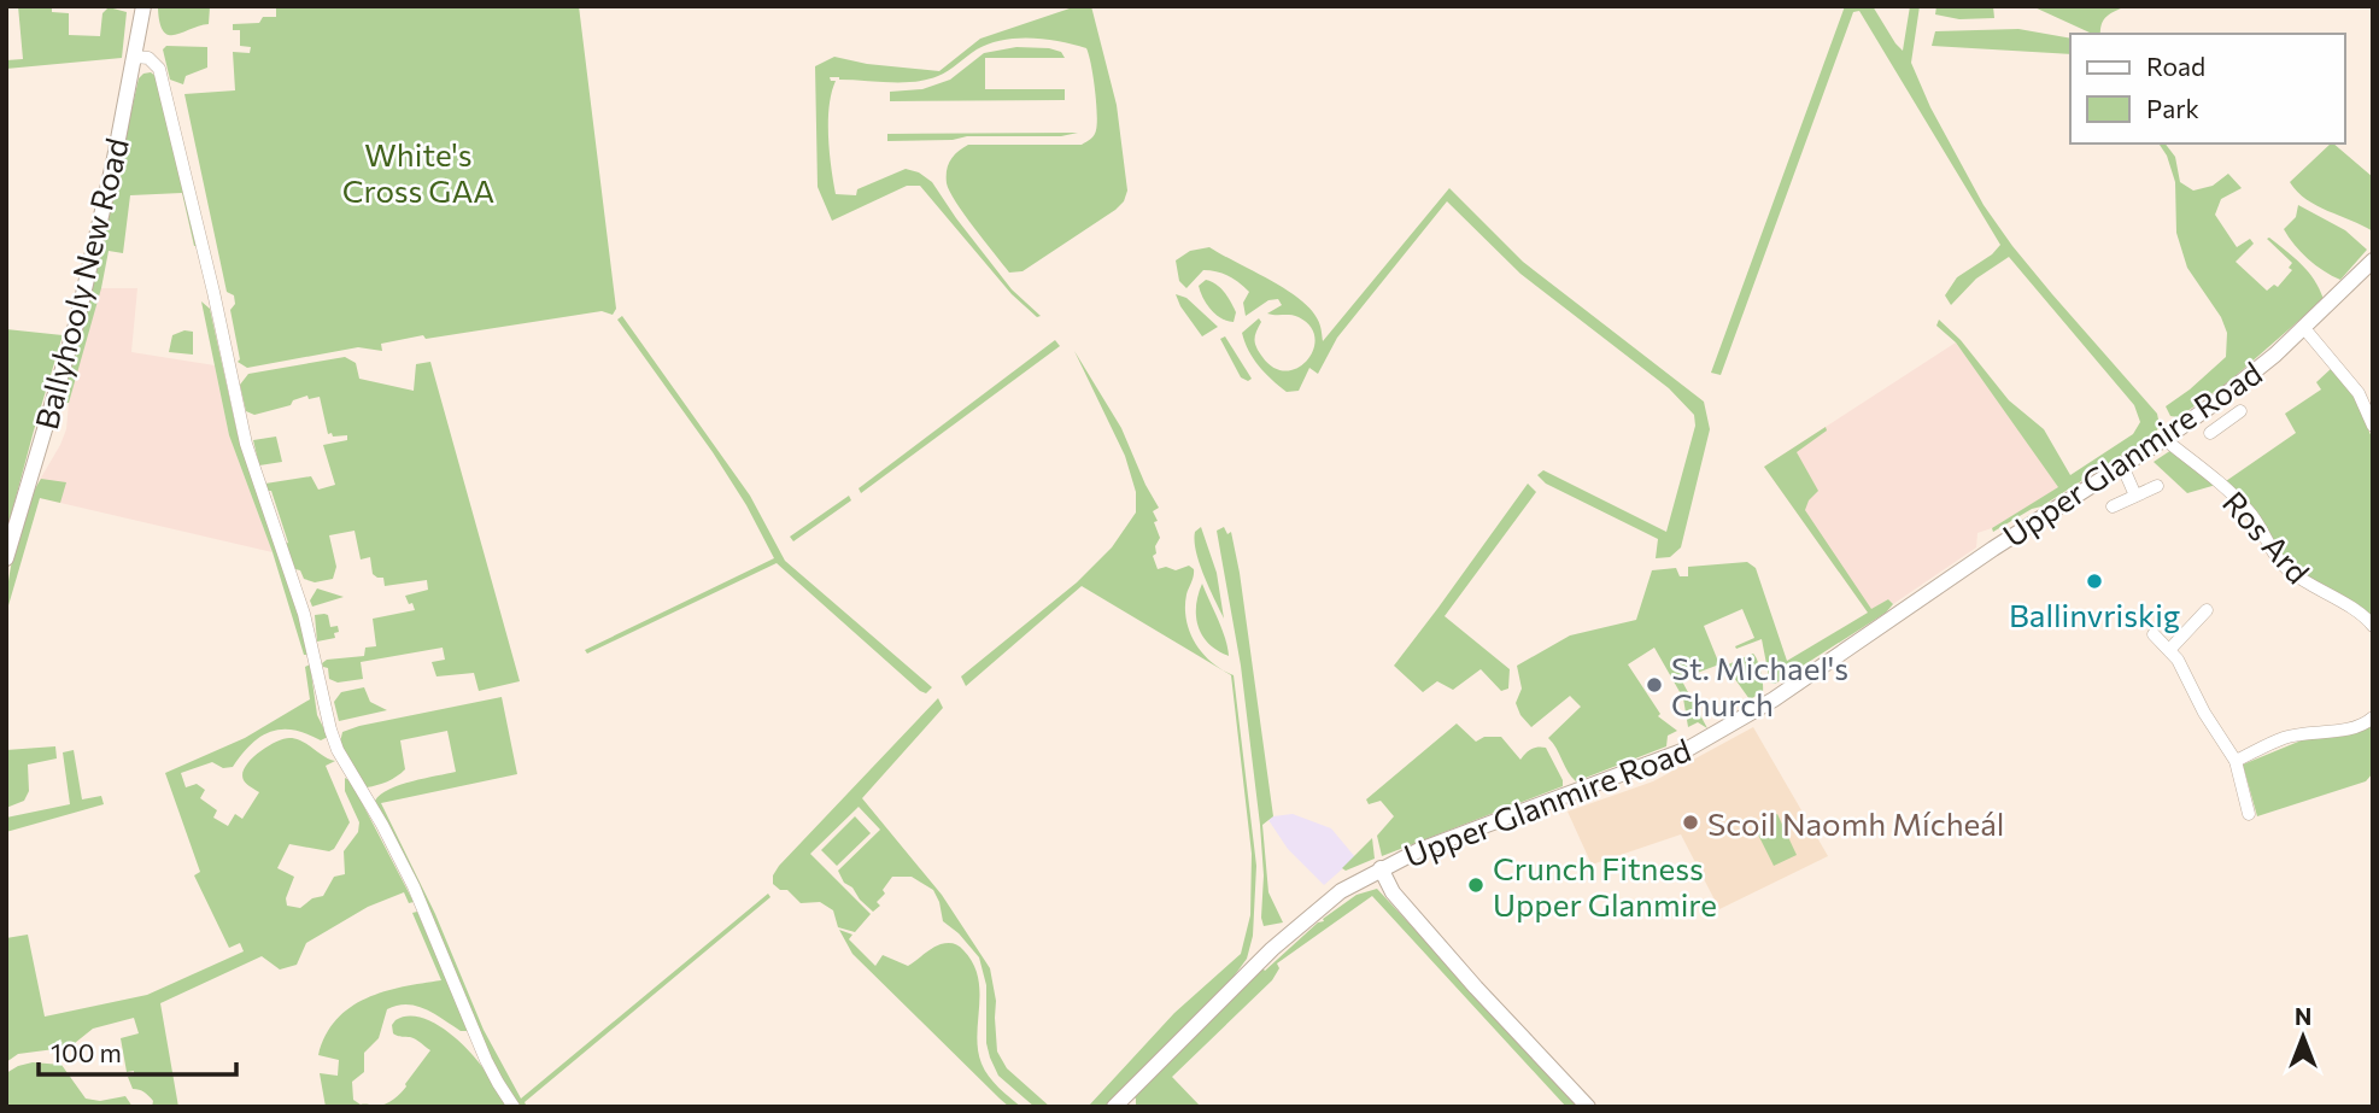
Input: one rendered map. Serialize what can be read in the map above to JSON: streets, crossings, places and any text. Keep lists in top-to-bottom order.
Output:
{
  "streets": {
    "main road": ["Ballyhooly New Road", "Upper Glanmire Road"],
    "street": ["Ros Ard"]
  },
  "crossings": [
    ["Upper Glanmire Road", "Ros Ard"]
  ],
  "parks": ["White's Cross GAA"],
  "places": [
    "Ballinvriskig",
    "St. Michael's Church",
    "Scoil Naomh Mícheál",
    "Crunch Fitness Upper Glanmire"
  ],
  "legend": ["Road", "Park"],
  "scale_bar": "100 m",
  "north": "top"
}
